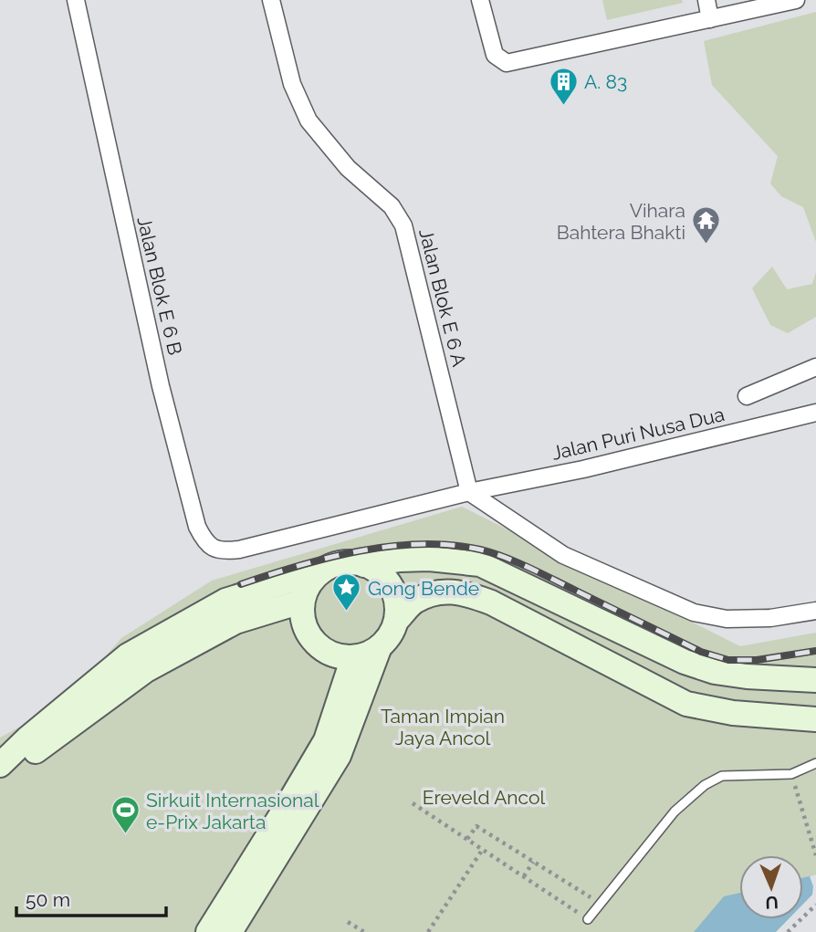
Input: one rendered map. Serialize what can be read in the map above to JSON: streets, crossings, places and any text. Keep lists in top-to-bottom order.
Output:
{
  "streets": {
    "street": ["Jalan Blok E 6 B", "Jalan Blok E 6 A", "Jalan Puri Nusa Dua"]
  },
  "crossings": [
    ["Jalan Blok E 6 B", "Jalan Puri Nusa Dua"],
    ["Jalan Blok E 6 A", "Jalan Puri Nusa Dua"]
  ],
  "parks": ["Taman Impian Jaya Ancol", "Ereveld Ancol"],
  "places": {
    "building": ["A. 83"],
    "temple": ["Vihara Bahtera Bhakti"],
    "place": ["Gong Bende"],
    "sports": ["Sirkuit Internasional e-Prix Jakarta"]
  },
  "scale_bar": "50 m",
  "north": "bottom"
}
